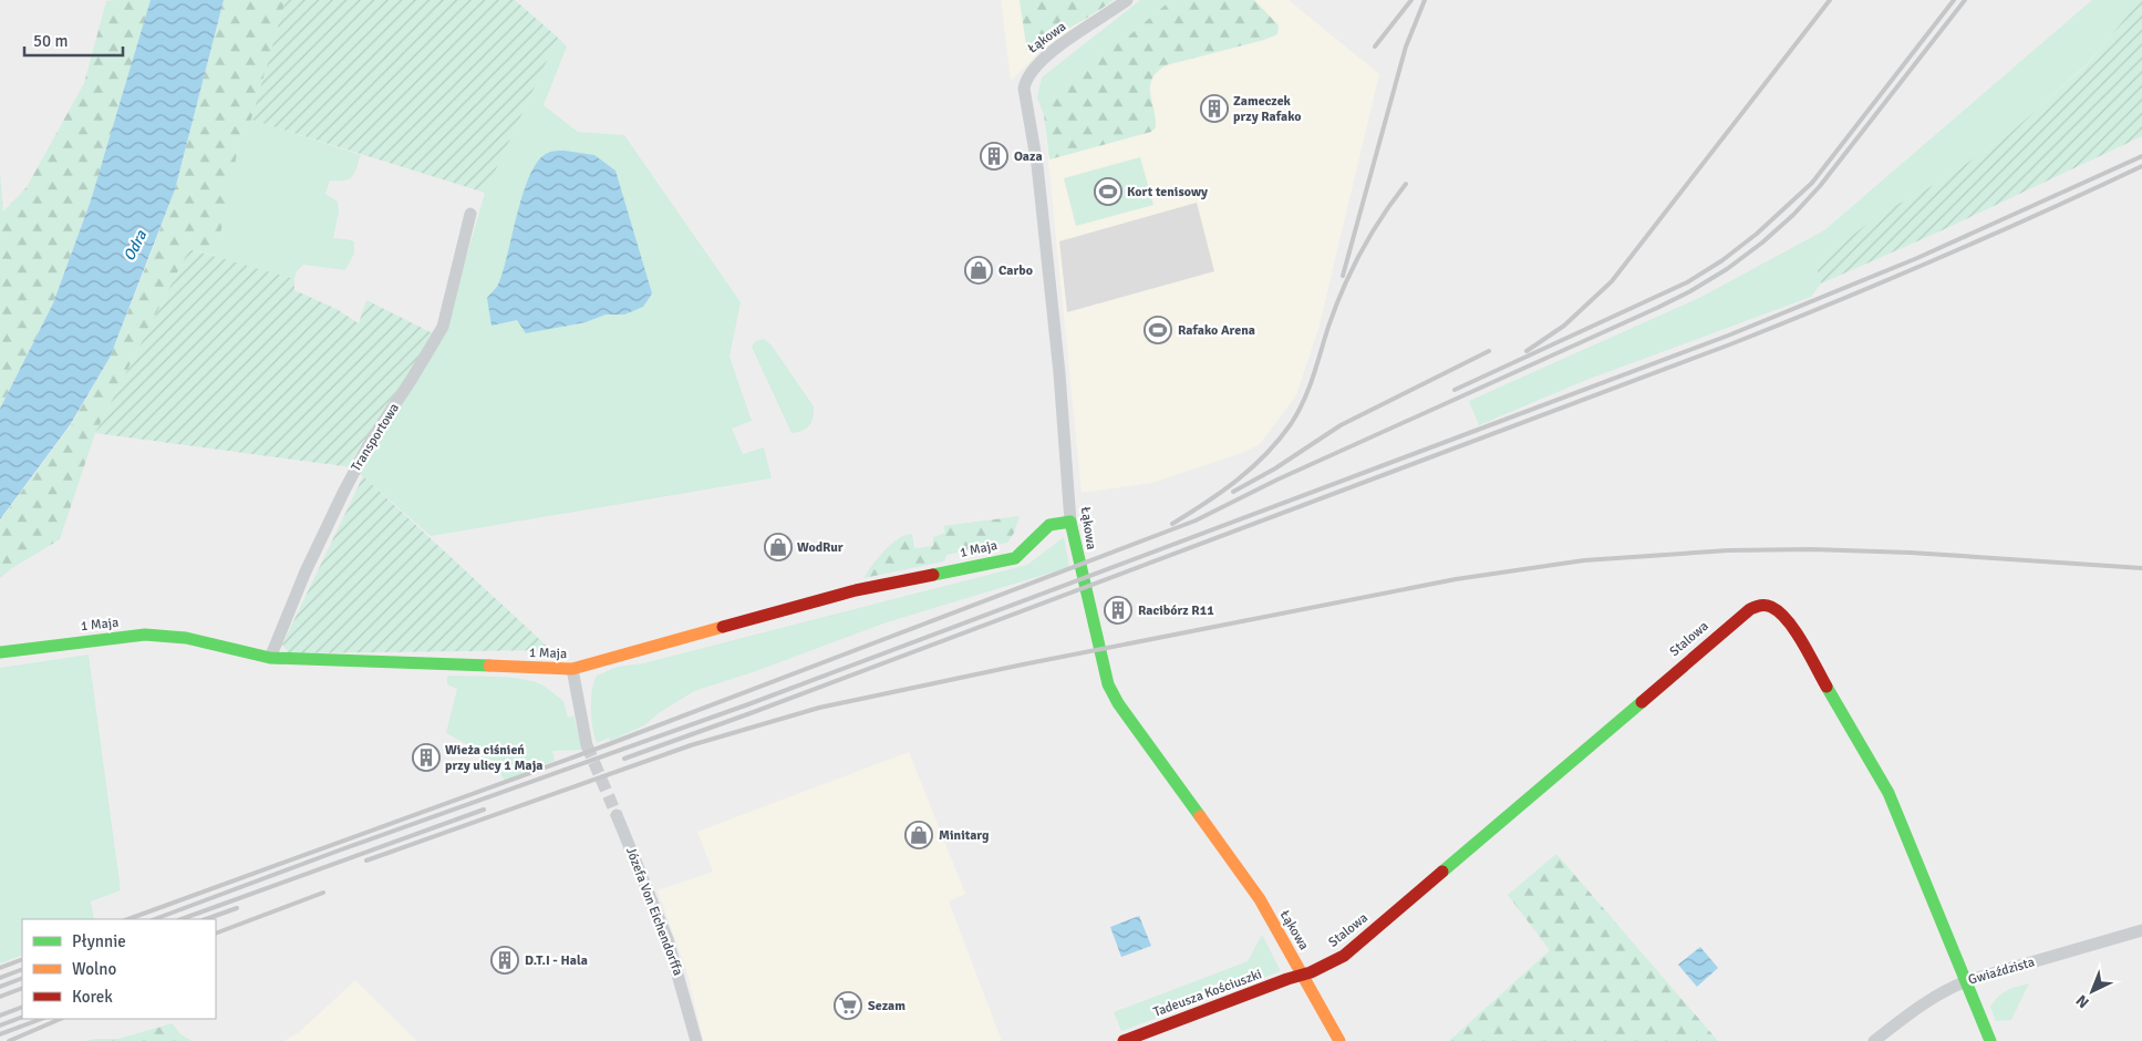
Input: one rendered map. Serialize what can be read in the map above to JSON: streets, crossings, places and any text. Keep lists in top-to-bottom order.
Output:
{
  "streets": {
    "street": [
      "Łąkowa",
      "Transportowa",
      "1 Maja",
      "Stalowa",
      "Józefa Von Eichendorffa",
      "Gwiaździsta",
      "Tadeusza Kościuszki"
    ]
  },
  "crossings": [
    ["Łąkowa", "1 Maja"],
    ["Łąkowa", "Stalowa"],
    ["Łąkowa", "Tadeusza Kościuszki"],
    ["Transportowa", "1 Maja"],
    ["Stalowa", "Gwiaździsta"],
    ["Stalowa", "Tadeusza Kościuszki"]
  ],
  "water": ["Odra"],
  "places": {
    "building": [
      "Zameczek przy Rafako",
      "Oaza",
      "Racibórz R11",
      "Wieża ciśnień przy ulicy 1 Maja",
      "D.T.I - Hala"
    ],
    "sports": ["Kort tenisowy", "Rafako Arena"],
    "shop": ["Carbo", "WodRur", "Minitarg"],
    "supermarket": ["Sezam"]
  },
  "legend": ["Płynnie", "Wolno", "Korek"],
  "scale_bar": "50 m",
  "north": "bottom left"
}
